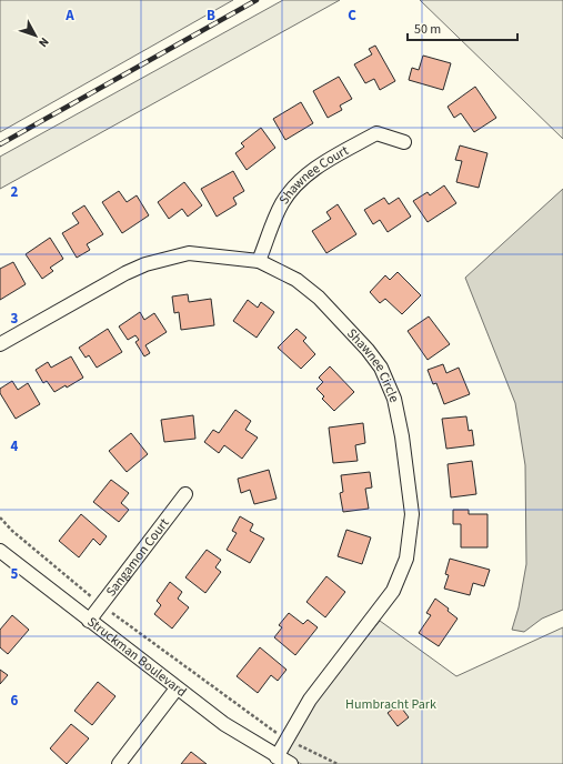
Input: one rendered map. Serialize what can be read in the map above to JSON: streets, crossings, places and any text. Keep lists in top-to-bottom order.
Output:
{
  "streets": {
    "street": [
      "Shawnee Court",
      "Shawnee Circle",
      "Sangamon Court",
      "Struckman Boulevard"
    ]
  },
  "crossings": [
    ["Shawnee Court", "Shawnee Circle"],
    ["Shawnee Circle", "Struckman Boulevard"],
    ["Sangamon Court", "Struckman Boulevard"]
  ],
  "parks": ["Humbracht Park"],
  "scale_bar": "50 m",
  "north": "bottom right",
  "grid": {
    "columns": ["A", "B", "C"],
    "rows": [
      "2",
      "3",
      "4",
      "5",
      "6"
    ]
  }
}
